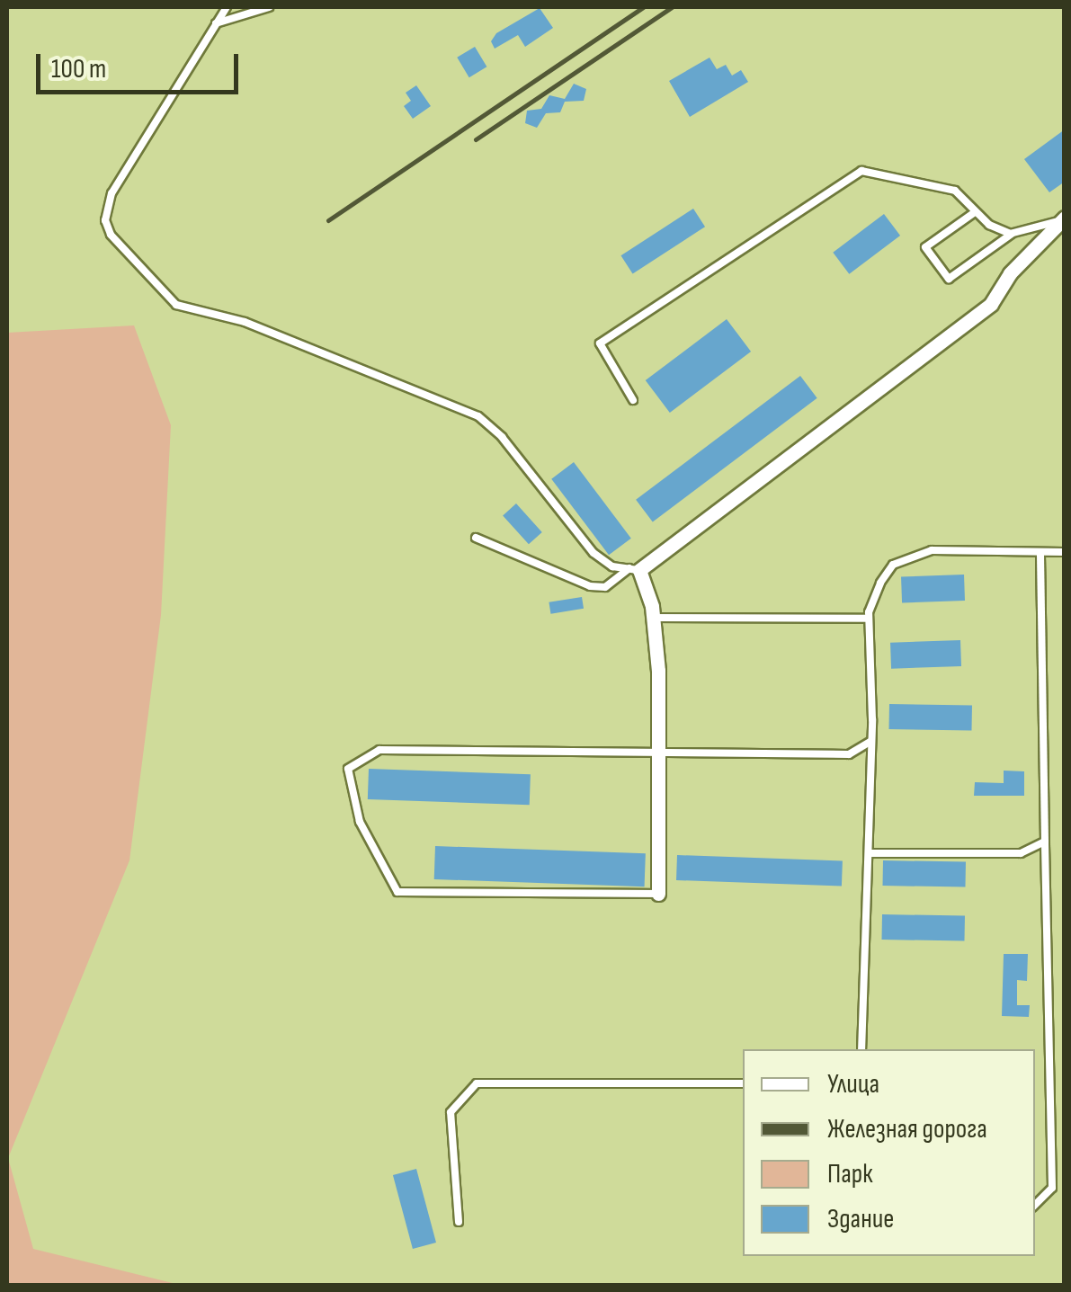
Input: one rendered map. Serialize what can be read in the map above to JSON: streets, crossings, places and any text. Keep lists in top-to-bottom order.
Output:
{
  "legend": [
    "Улица",
    "Железная дорога",
    "Парк",
    "Здание"
  ],
  "scale_bar": "100 m"
}
